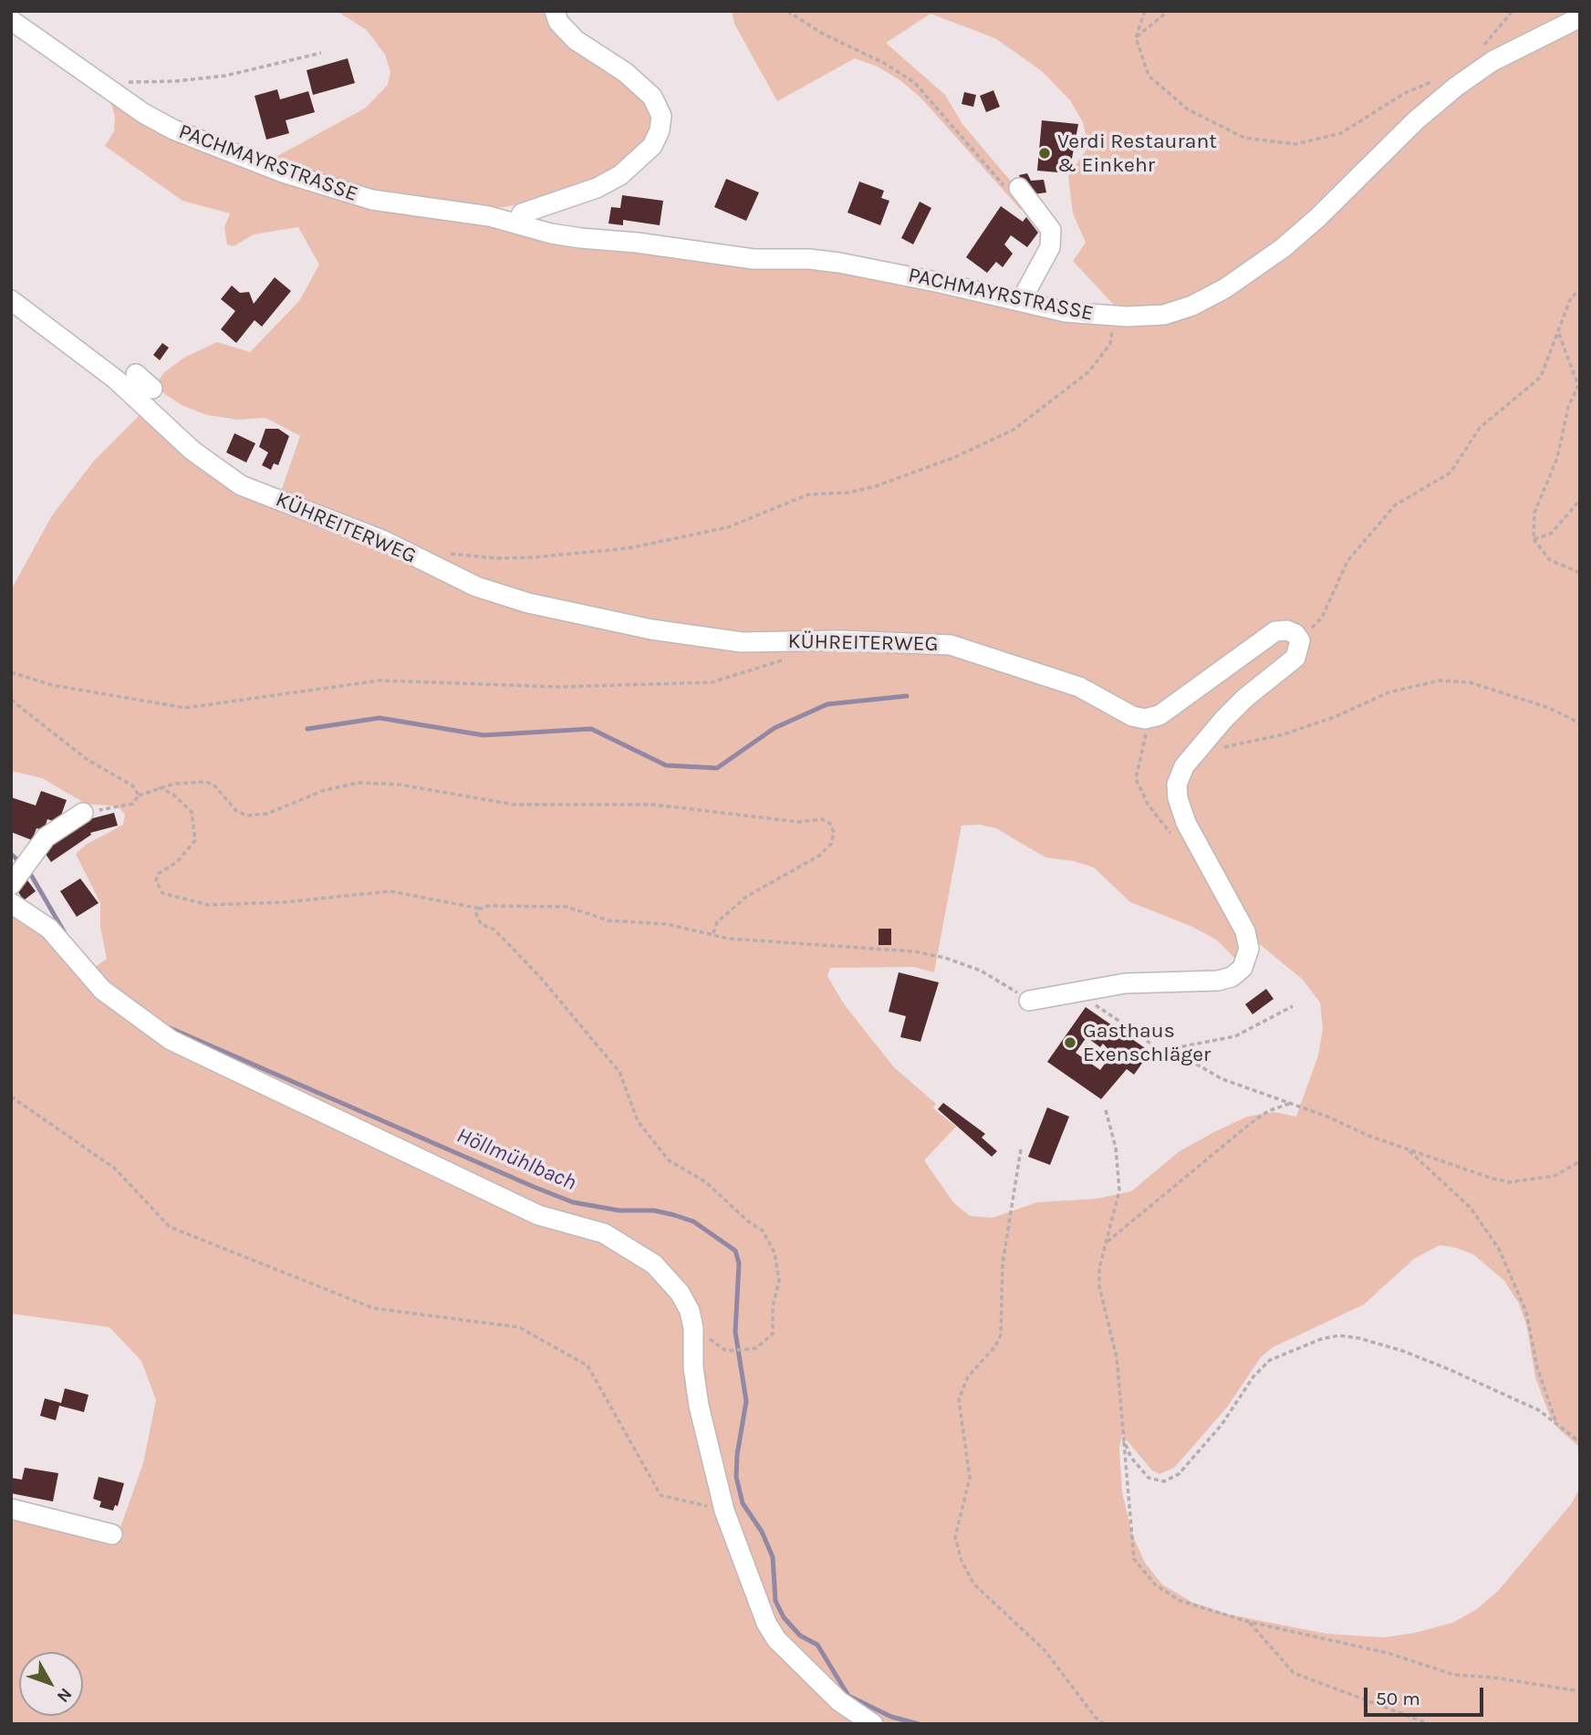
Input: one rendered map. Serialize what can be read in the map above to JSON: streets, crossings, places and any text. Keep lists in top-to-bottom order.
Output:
{
  "streets": {
    "street": ["PACHMAYRSTRASSE", "KÜHREITERWEG"]
  },
  "water": ["Höllmühlbach"],
  "places": ["Verdi Restaurant & Einkehr", "Gasthaus Exenschläger"],
  "scale_bar": "50 m",
  "north": "bottom right"
}
